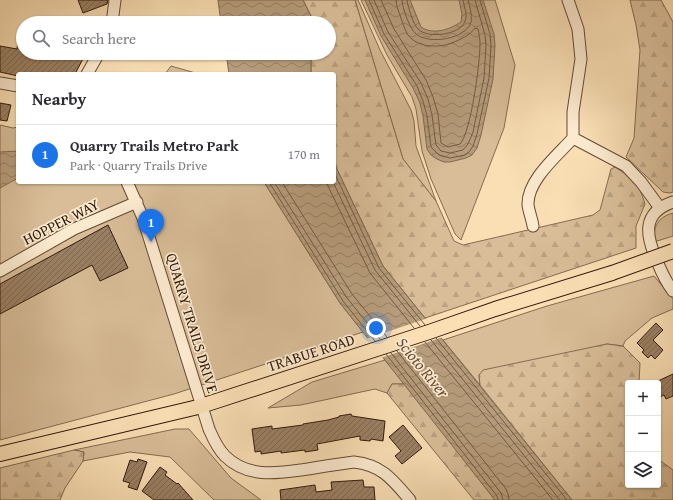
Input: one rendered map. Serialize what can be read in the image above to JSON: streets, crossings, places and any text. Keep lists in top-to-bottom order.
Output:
{
  "streets": {
    "main road": ["TRABUE ROAD"],
    "street": ["HOPPER WAY", "QUARRY TRAILS DRIVE"]
  },
  "crossings": [
    ["HOPPER WAY", "QUARRY TRAILS DRIVE"],
    ["QUARRY TRAILS DRIVE", "TRABUE ROAD"]
  ],
  "water": ["Scioto River"],
  "page": {
    "search": "Search here",
    "heading": "Nearby",
    "list": [
      {
        "mark": "1",
        "name": "Quarry Trails Metro Park",
        "note": "Park · Quarry Trails Drive",
        "value": "170 m"
      }
    ],
    "pins": "1",
    "map_buttons": ["+", "−"]
  }
}
